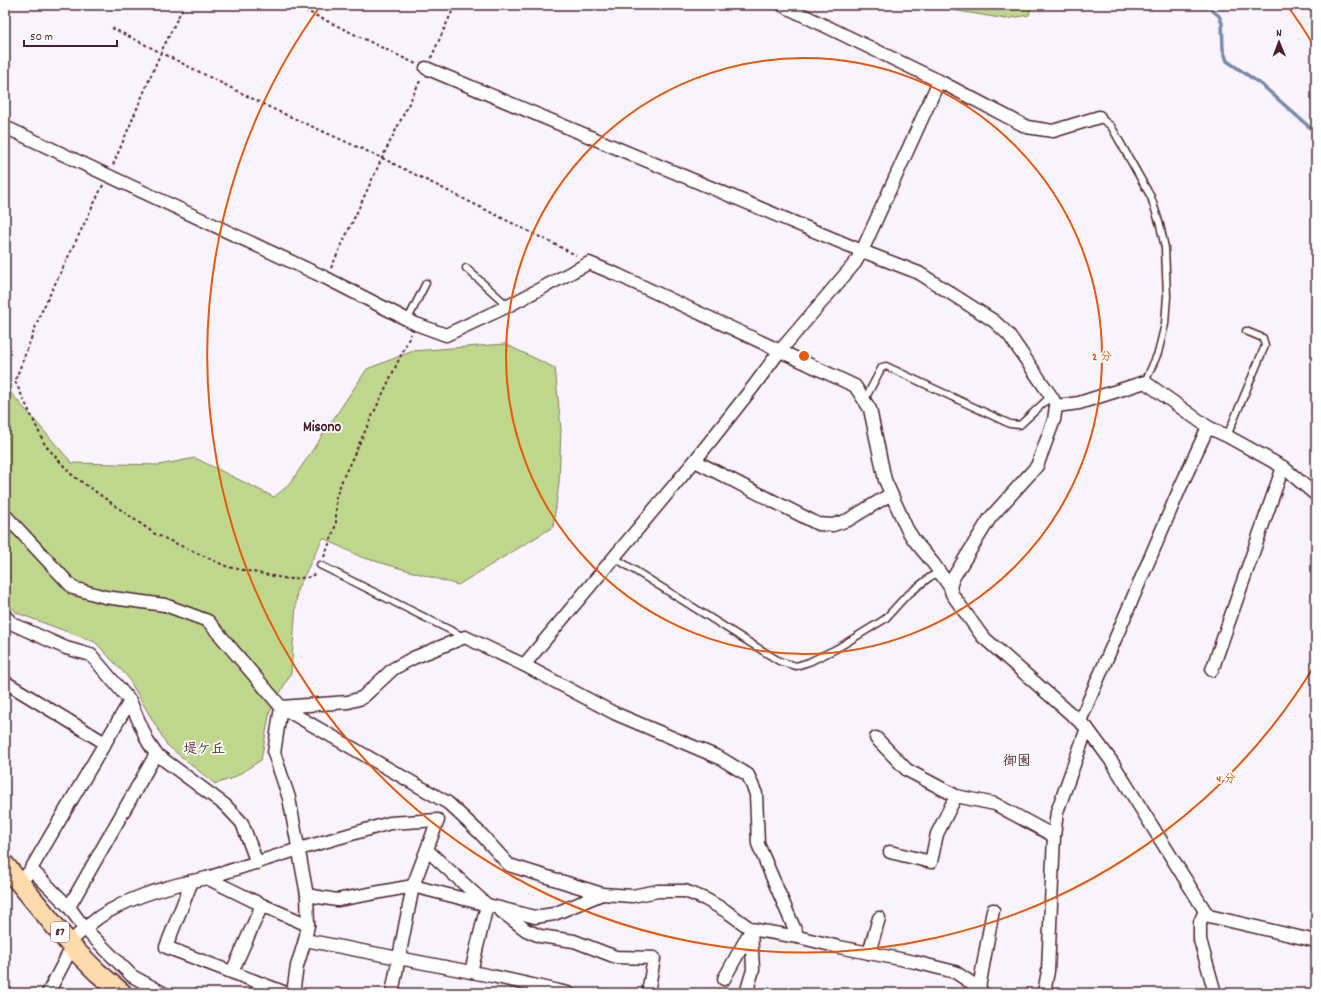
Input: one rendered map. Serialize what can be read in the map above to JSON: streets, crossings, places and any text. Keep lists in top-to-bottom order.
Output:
{
  "streets": {
    "main road": ["87"]
  },
  "districts": ["Misono", "堤ケ丘", "御園"],
  "scale_bar": "50 m",
  "north": "top",
  "rings": ["2 分", "4 分"]
}
